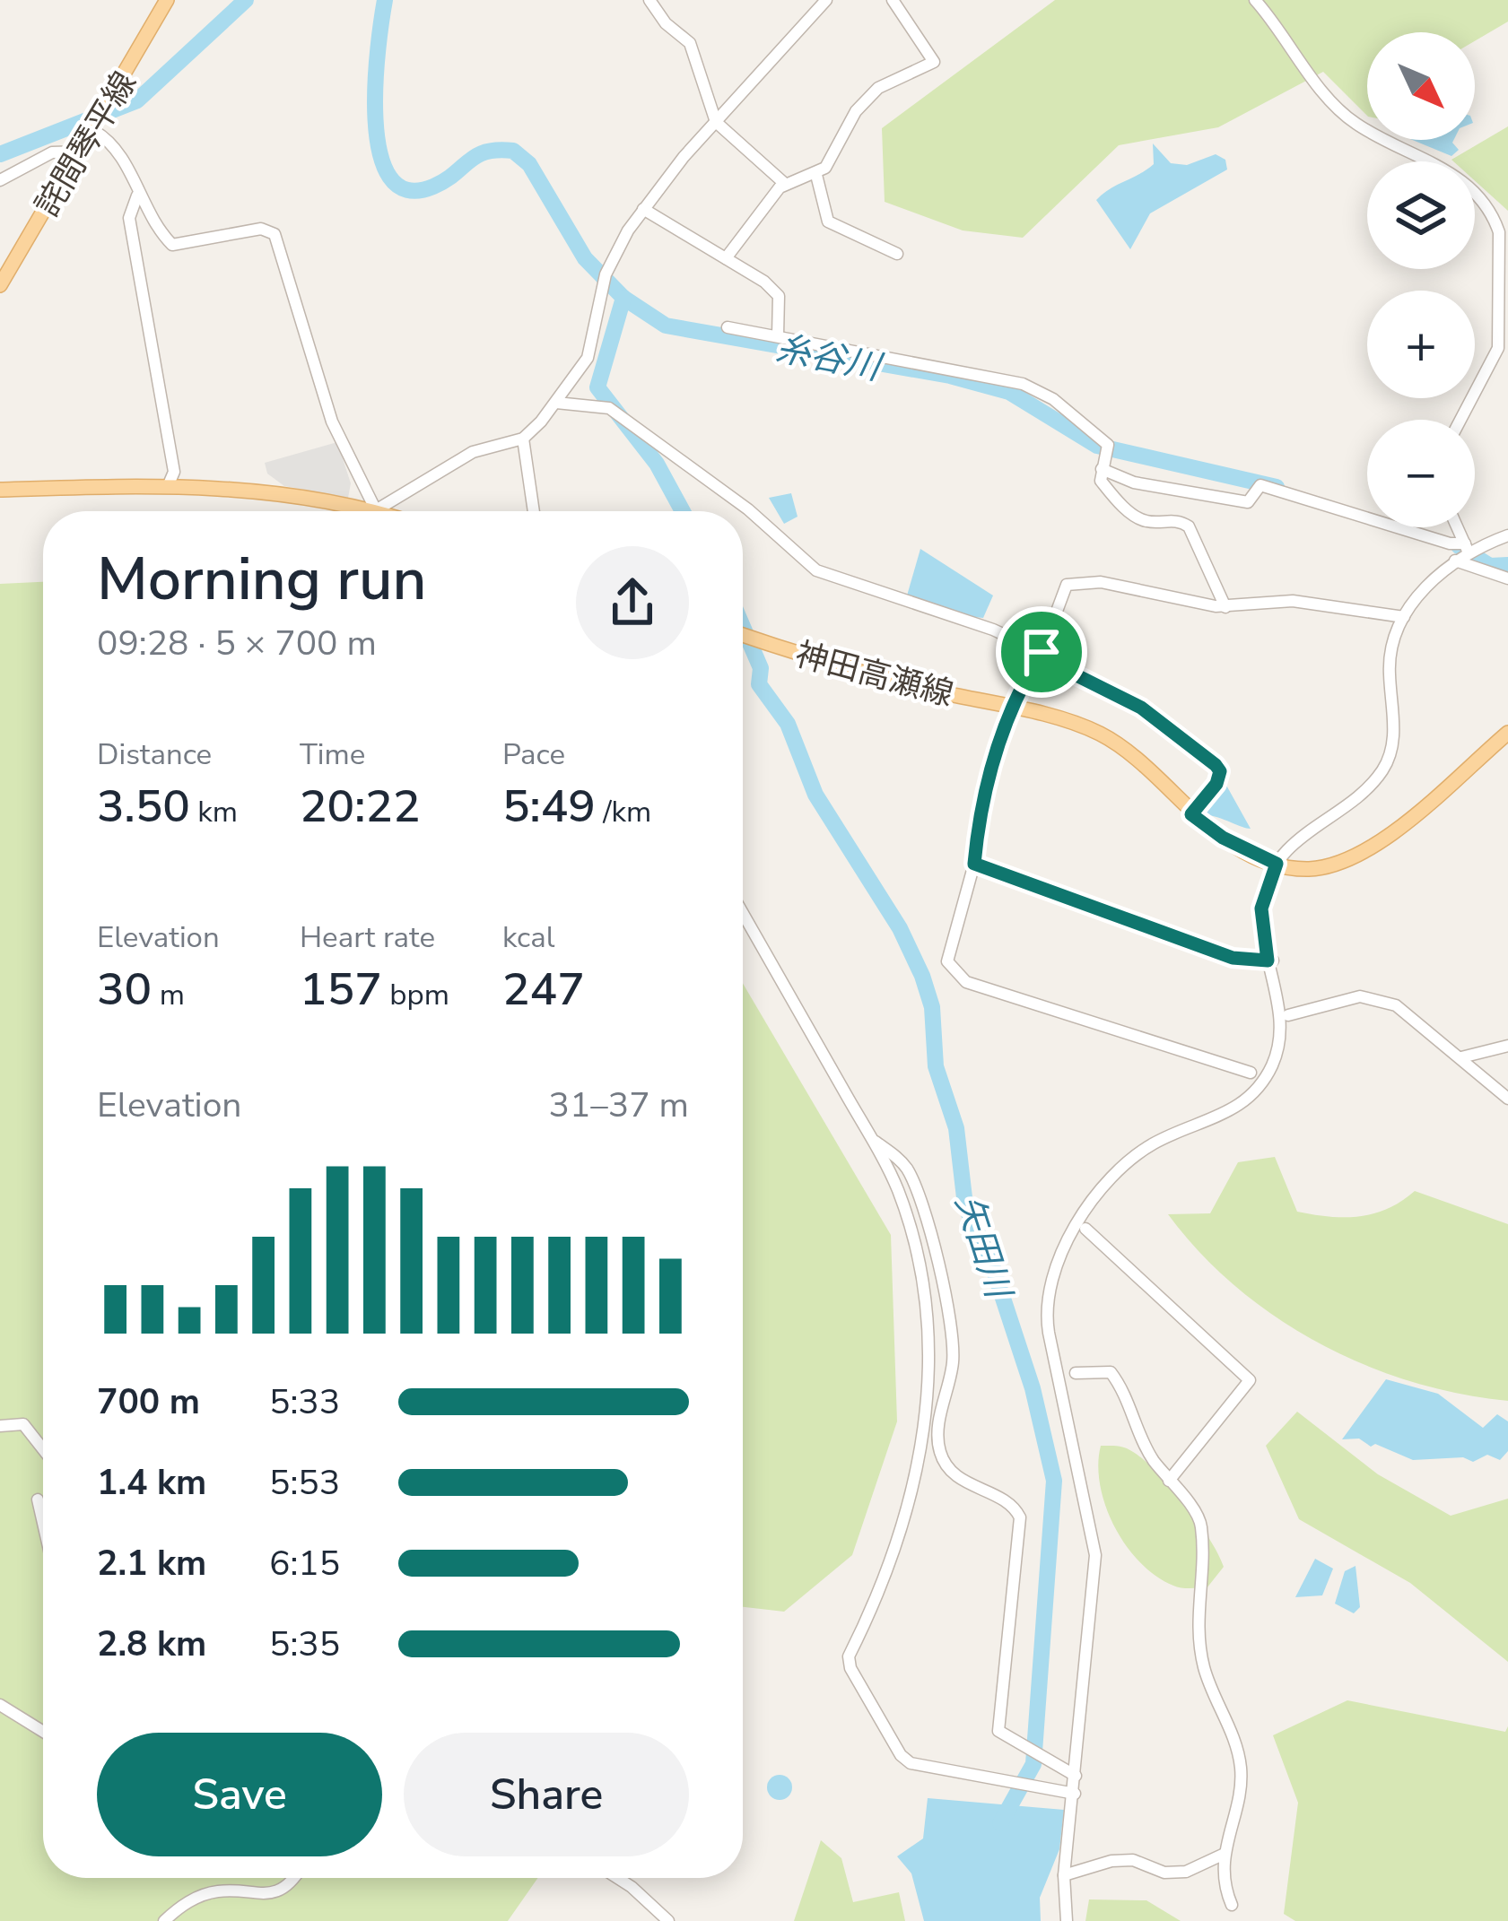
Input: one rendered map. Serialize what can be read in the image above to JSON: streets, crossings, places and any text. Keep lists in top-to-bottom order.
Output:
{
  "streets": {
    "main road": ["詫間琴平線", "神田高瀬線"]
  },
  "water": ["糸谷川", "矢田川"],
  "north": "bottom right",
  "page": {
    "map_buttons": ["+", "−"],
    "heading": ["Morning run", "09:28 · 5 × 700 m"],
    "stats": [
      ["Distance", "3.50 km"],
      ["Time", "20:22"],
      ["Pace", "5:49 /km"],
      ["Elevation", "30 m"],
      ["Heart rate", "157 bpm"],
      ["kcal", "247"]
    ],
    "chart": ["Elevation", "31–37 m"],
    "list": [
      {
        "name": "700 m",
        "note": "5:33"
      },
      {
        "name": "1.4 km",
        "note": "5:53"
      },
      {
        "name": "2.1 km",
        "note": "6:15"
      },
      {
        "name": "2.8 km",
        "note": "5:35"
      }
    ],
    "buttons": ["Save", "Share"]
  }
}
